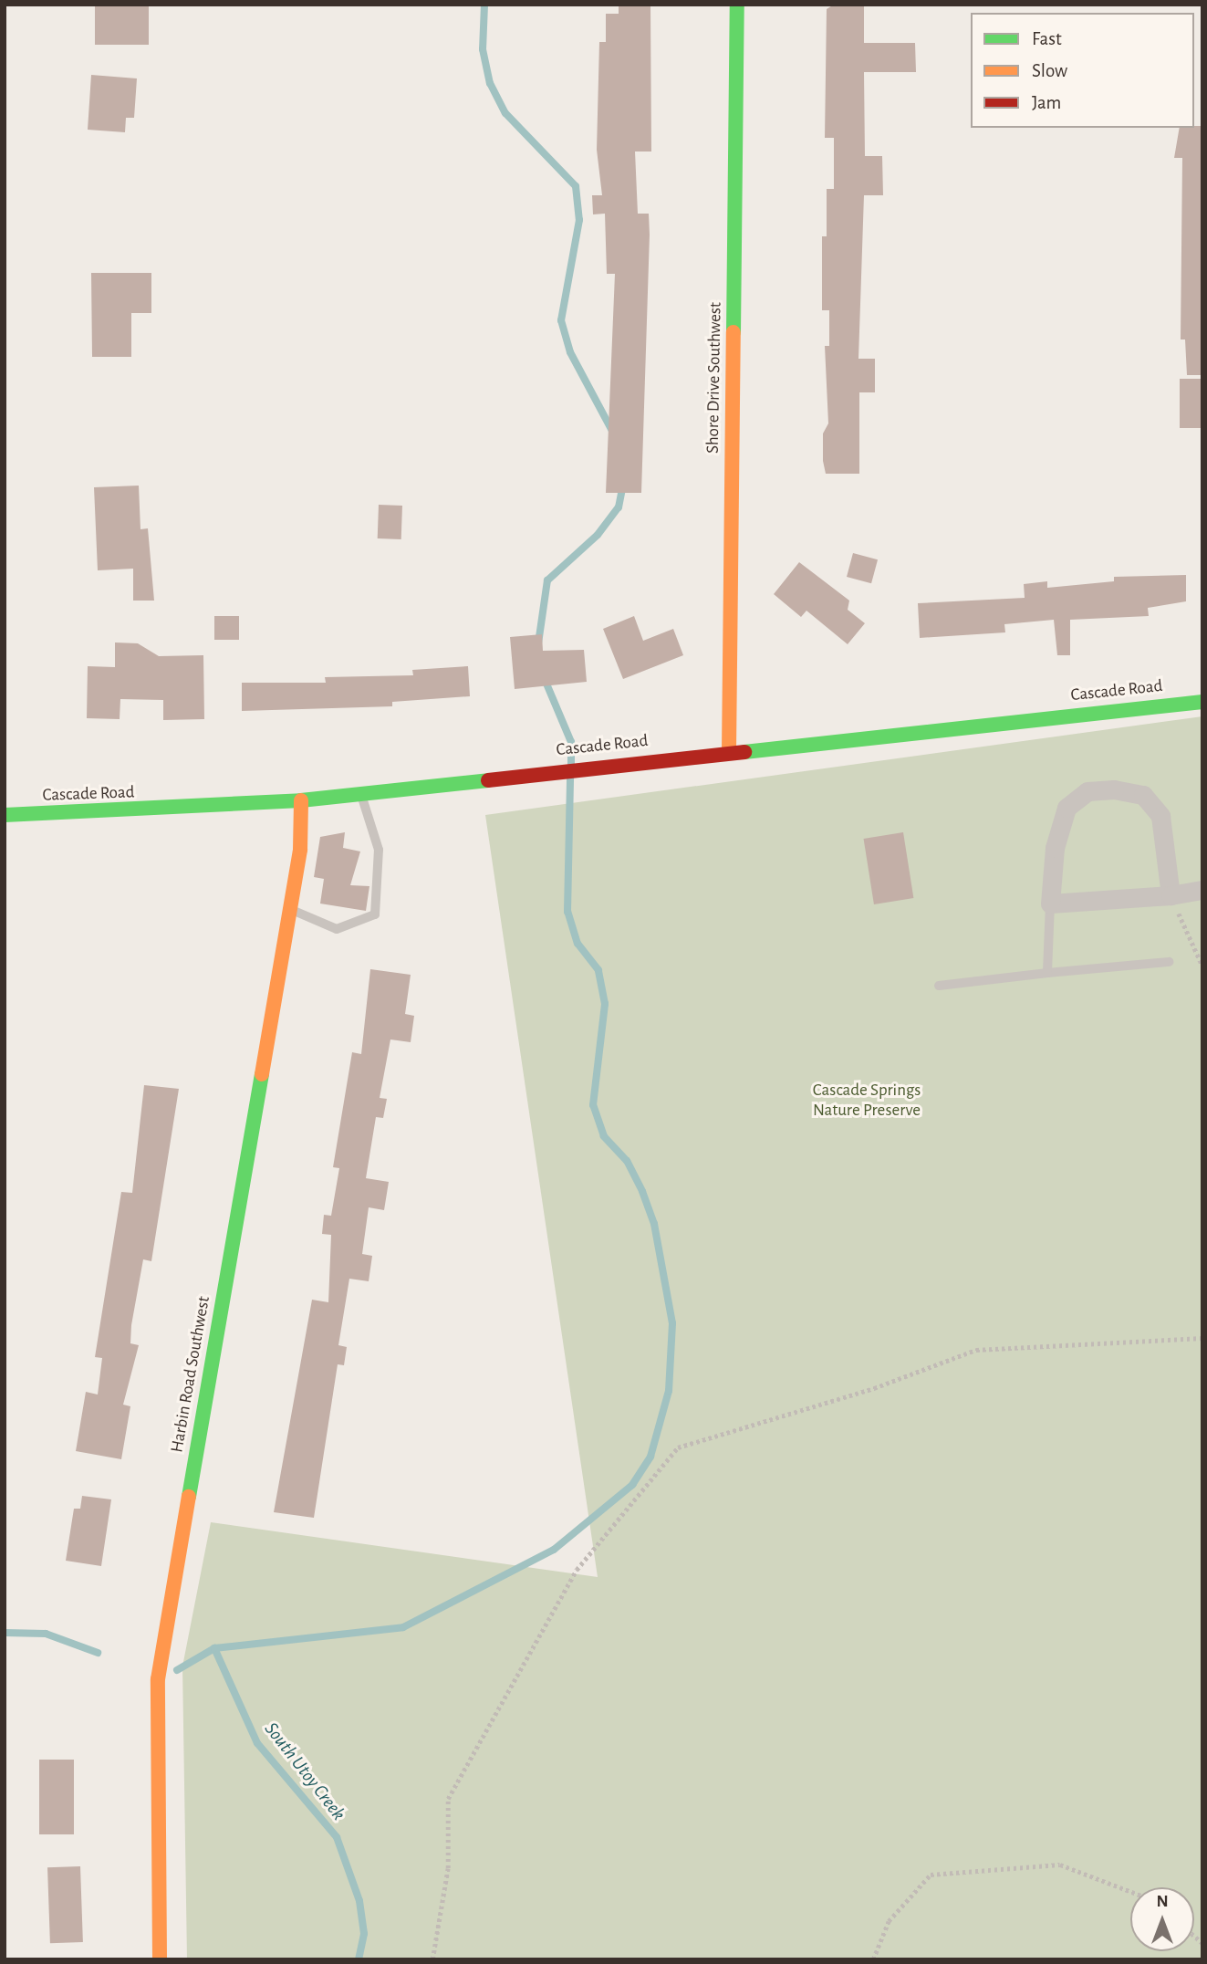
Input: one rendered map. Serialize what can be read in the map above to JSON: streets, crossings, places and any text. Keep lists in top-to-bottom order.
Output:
{
  "streets": {
    "street": ["Shore Drive Southwest", "Cascade Road", "Harbin Road Southwest"]
  },
  "crossings": [
    ["Shore Drive Southwest", "Cascade Road"],
    ["Cascade Road", "Harbin Road Southwest"]
  ],
  "water": ["South Utoy Creek"],
  "parks": ["Cascade Springs Nature Preserve"],
  "legend": ["Fast", "Slow", "Jam"],
  "north": "top"
}
